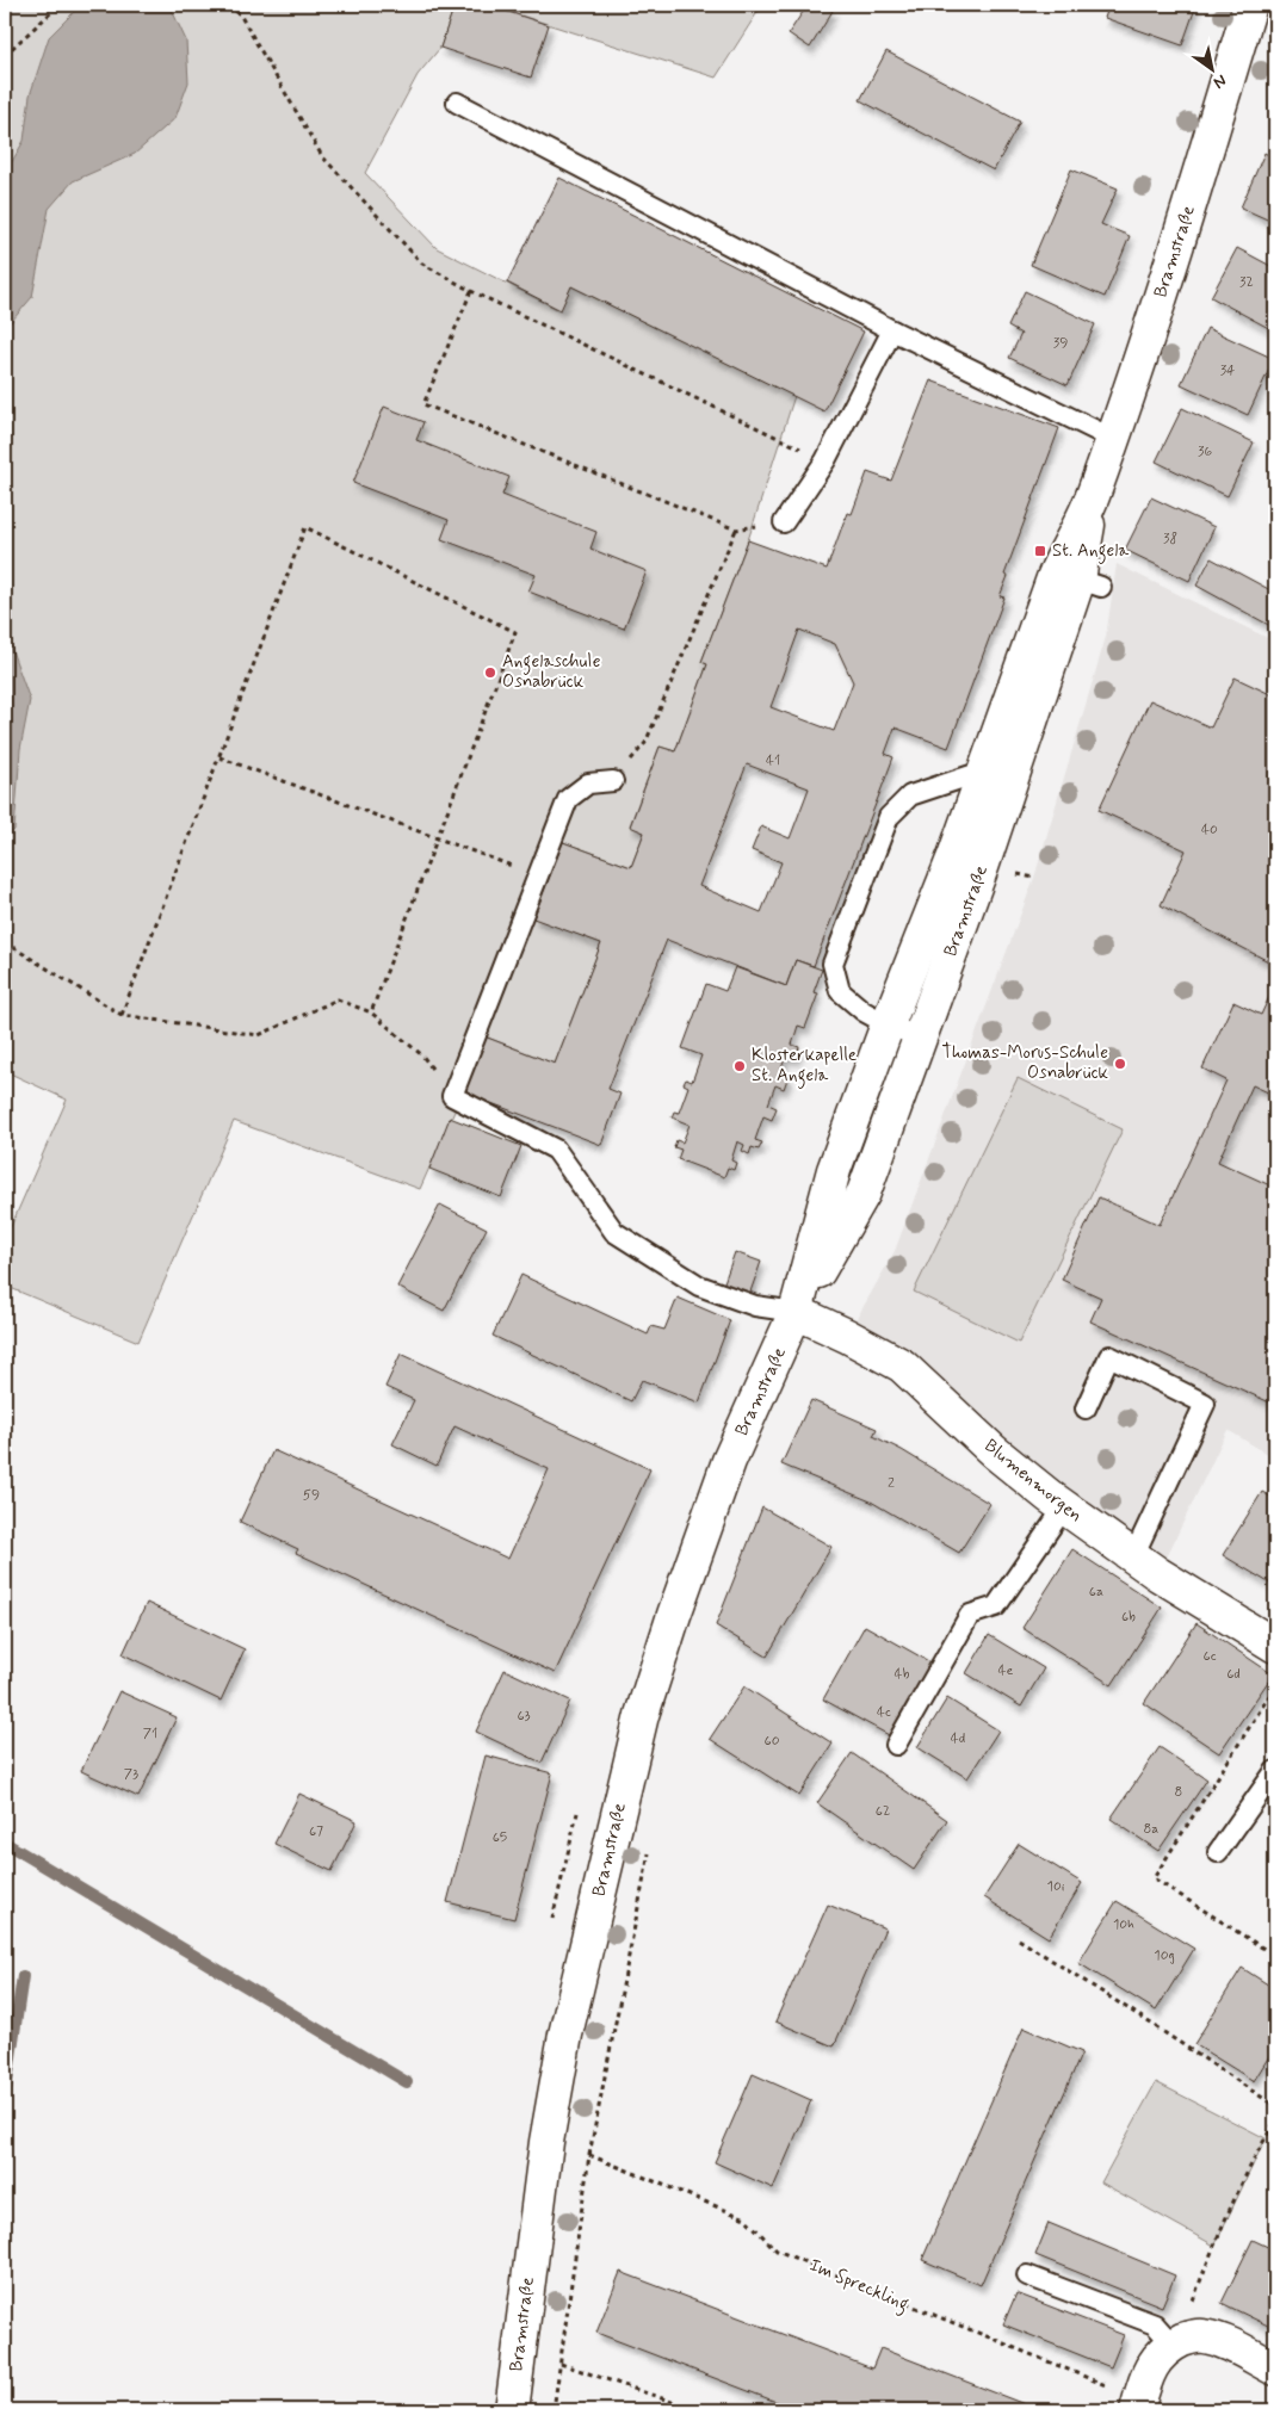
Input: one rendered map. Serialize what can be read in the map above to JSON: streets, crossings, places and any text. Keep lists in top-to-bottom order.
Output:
{
  "streets": {
    "street": ["Bramstraße", "Blumenmorgen"],
    "path": ["Im Spreckling"]
  },
  "crossings": [
    ["Bramstraße", "Blumenmorgen"]
  ],
  "places": {
    "transit": ["St. Angela"],
    "other": ["Angelaschule Osnabrück", "Thomas-Morus-Schule Osnabrück", "Klosterkapelle St. Angela"]
  },
  "house_numbers": [
    "32",
    "39",
    "34",
    "36",
    "38",
    "41",
    "40",
    "2",
    "59",
    "6a",
    "6b",
    "6c",
    "4e",
    "4b",
    "6d",
    "4c",
    "63",
    "71",
    "4d",
    "60",
    "73",
    "8",
    "62",
    "8a",
    "67",
    "65",
    "10i",
    "10h",
    "10g"
  ],
  "north": "bottom right"
}
